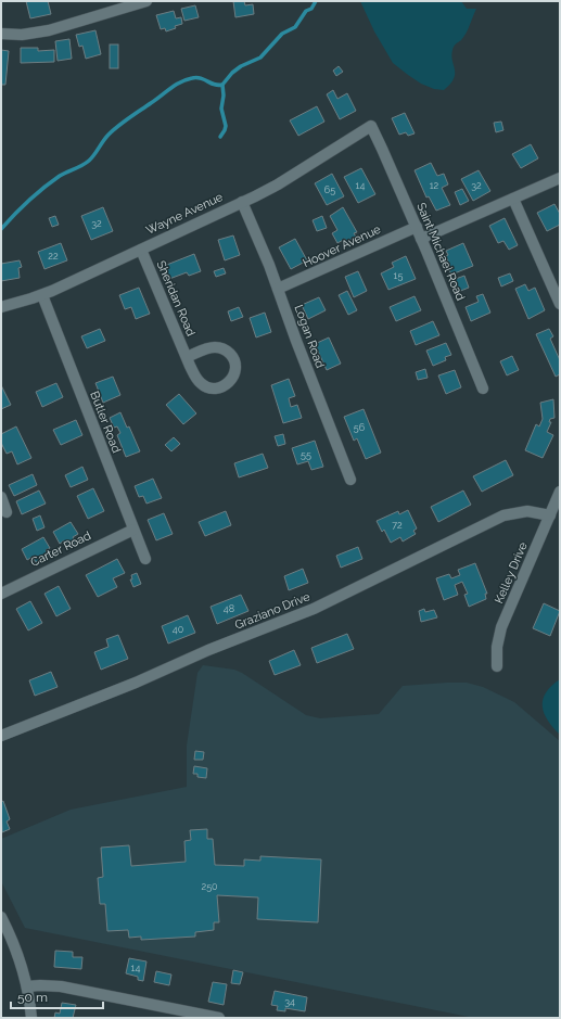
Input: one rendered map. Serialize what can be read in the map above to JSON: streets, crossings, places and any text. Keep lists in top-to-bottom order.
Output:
{
  "streets": {
    "street": [
      "Wayne Avenue",
      "Hoover Avenue",
      "Saint Michael Road",
      "Sheridan Road",
      "Logan Road",
      "Butler Road",
      "Carter Road",
      "Kelley Drive",
      "Graziano Drive"
    ]
  },
  "crossings": [
    ["Wayne Avenue", "Saint Michael Road"],
    ["Wayne Avenue", "Sheridan Road"],
    ["Wayne Avenue", "Logan Road"],
    ["Wayne Avenue", "Butler Road"],
    ["Hoover Avenue", "Saint Michael Road"],
    ["Hoover Avenue", "Logan Road"],
    ["Butler Road", "Carter Road"],
    ["Kelley Drive", "Graziano Drive"]
  ],
  "house_numbers": [
    "14",
    "12",
    "32",
    "65",
    "32",
    "22",
    "15",
    "56",
    "55",
    "72",
    "48",
    "40",
    "250",
    "14",
    "34"
  ],
  "scale_bar": "50 m"
}
